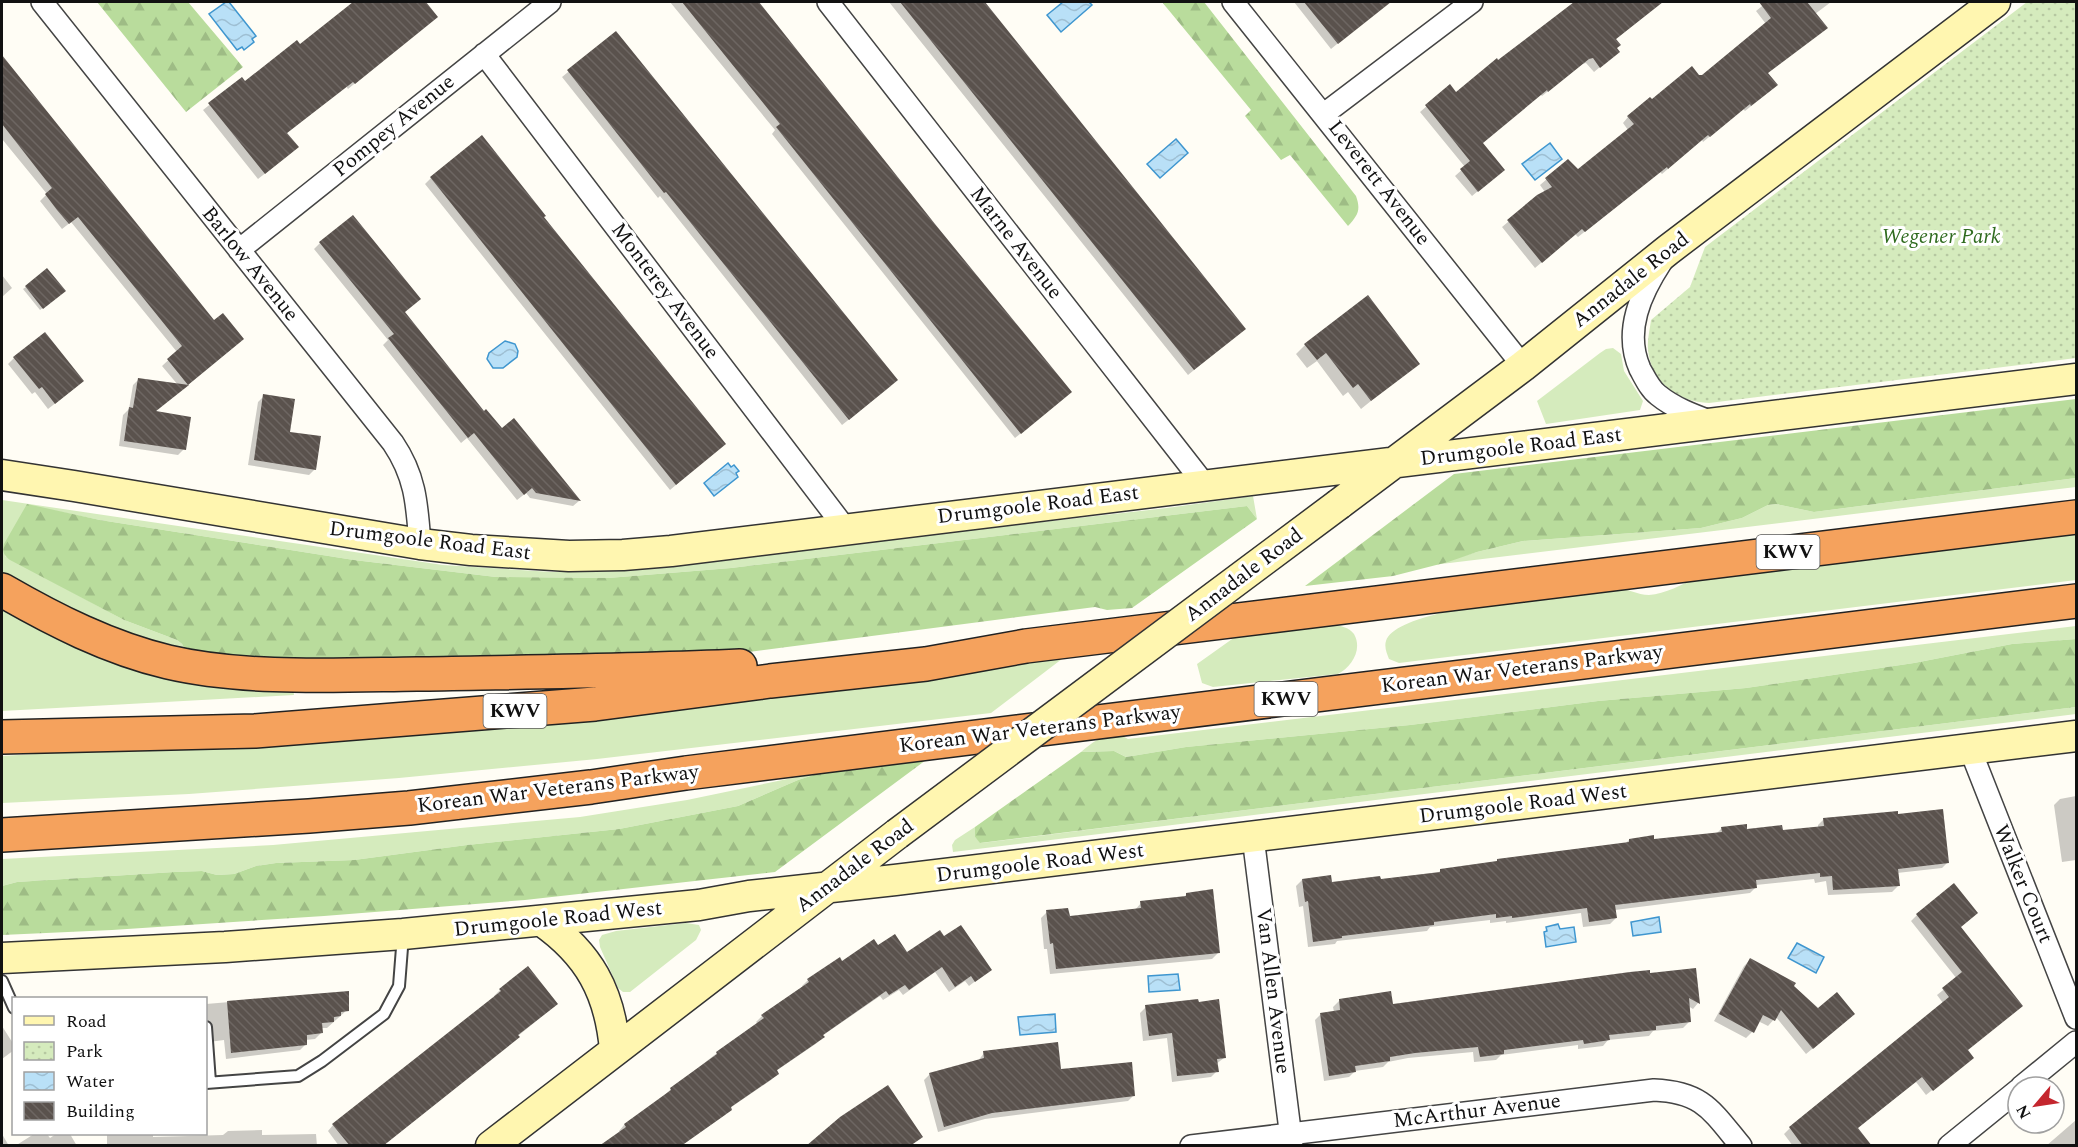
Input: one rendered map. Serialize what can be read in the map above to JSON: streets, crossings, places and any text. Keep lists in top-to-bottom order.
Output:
{
  "streets": {
    "highway": ["KWV", "Korean War Veterans Parkway"],
    "main road": ["Annadale Road", "Drumgoole Road East", "Drumgoole Road West"],
    "street": [
      "Pompey Avenue",
      "Leverett Avenue",
      "Marne Avenue",
      "Barlow Avenue",
      "Monterey Avenue",
      "Walker Court",
      "Van Allen Avenue",
      "McArthur Avenue"
    ]
  },
  "crossings": [
    ["Pompey Avenue", "Barlow Avenue"],
    ["Pompey Avenue", "Monterey Avenue"],
    ["Leverett Avenue", "Annadale Road"],
    ["Marne Avenue", "Drumgoole Road East"],
    ["Barlow Avenue", "Drumgoole Road East"],
    ["Annadale Road", "Drumgoole Road East"],
    ["Annadale Road", "Drumgoole Road West"],
    ["Monterey Avenue", "Drumgoole Road East"],
    ["Drumgoole Road West", "Walker Court"],
    ["Drumgoole Road West", "Van Allen Avenue"],
    ["Van Allen Avenue", "McArthur Avenue"]
  ],
  "parks": ["Wegener Park"],
  "legend": [
    "Road",
    "Park",
    "Water",
    "Building"
  ],
  "north": "bottom left"
}
